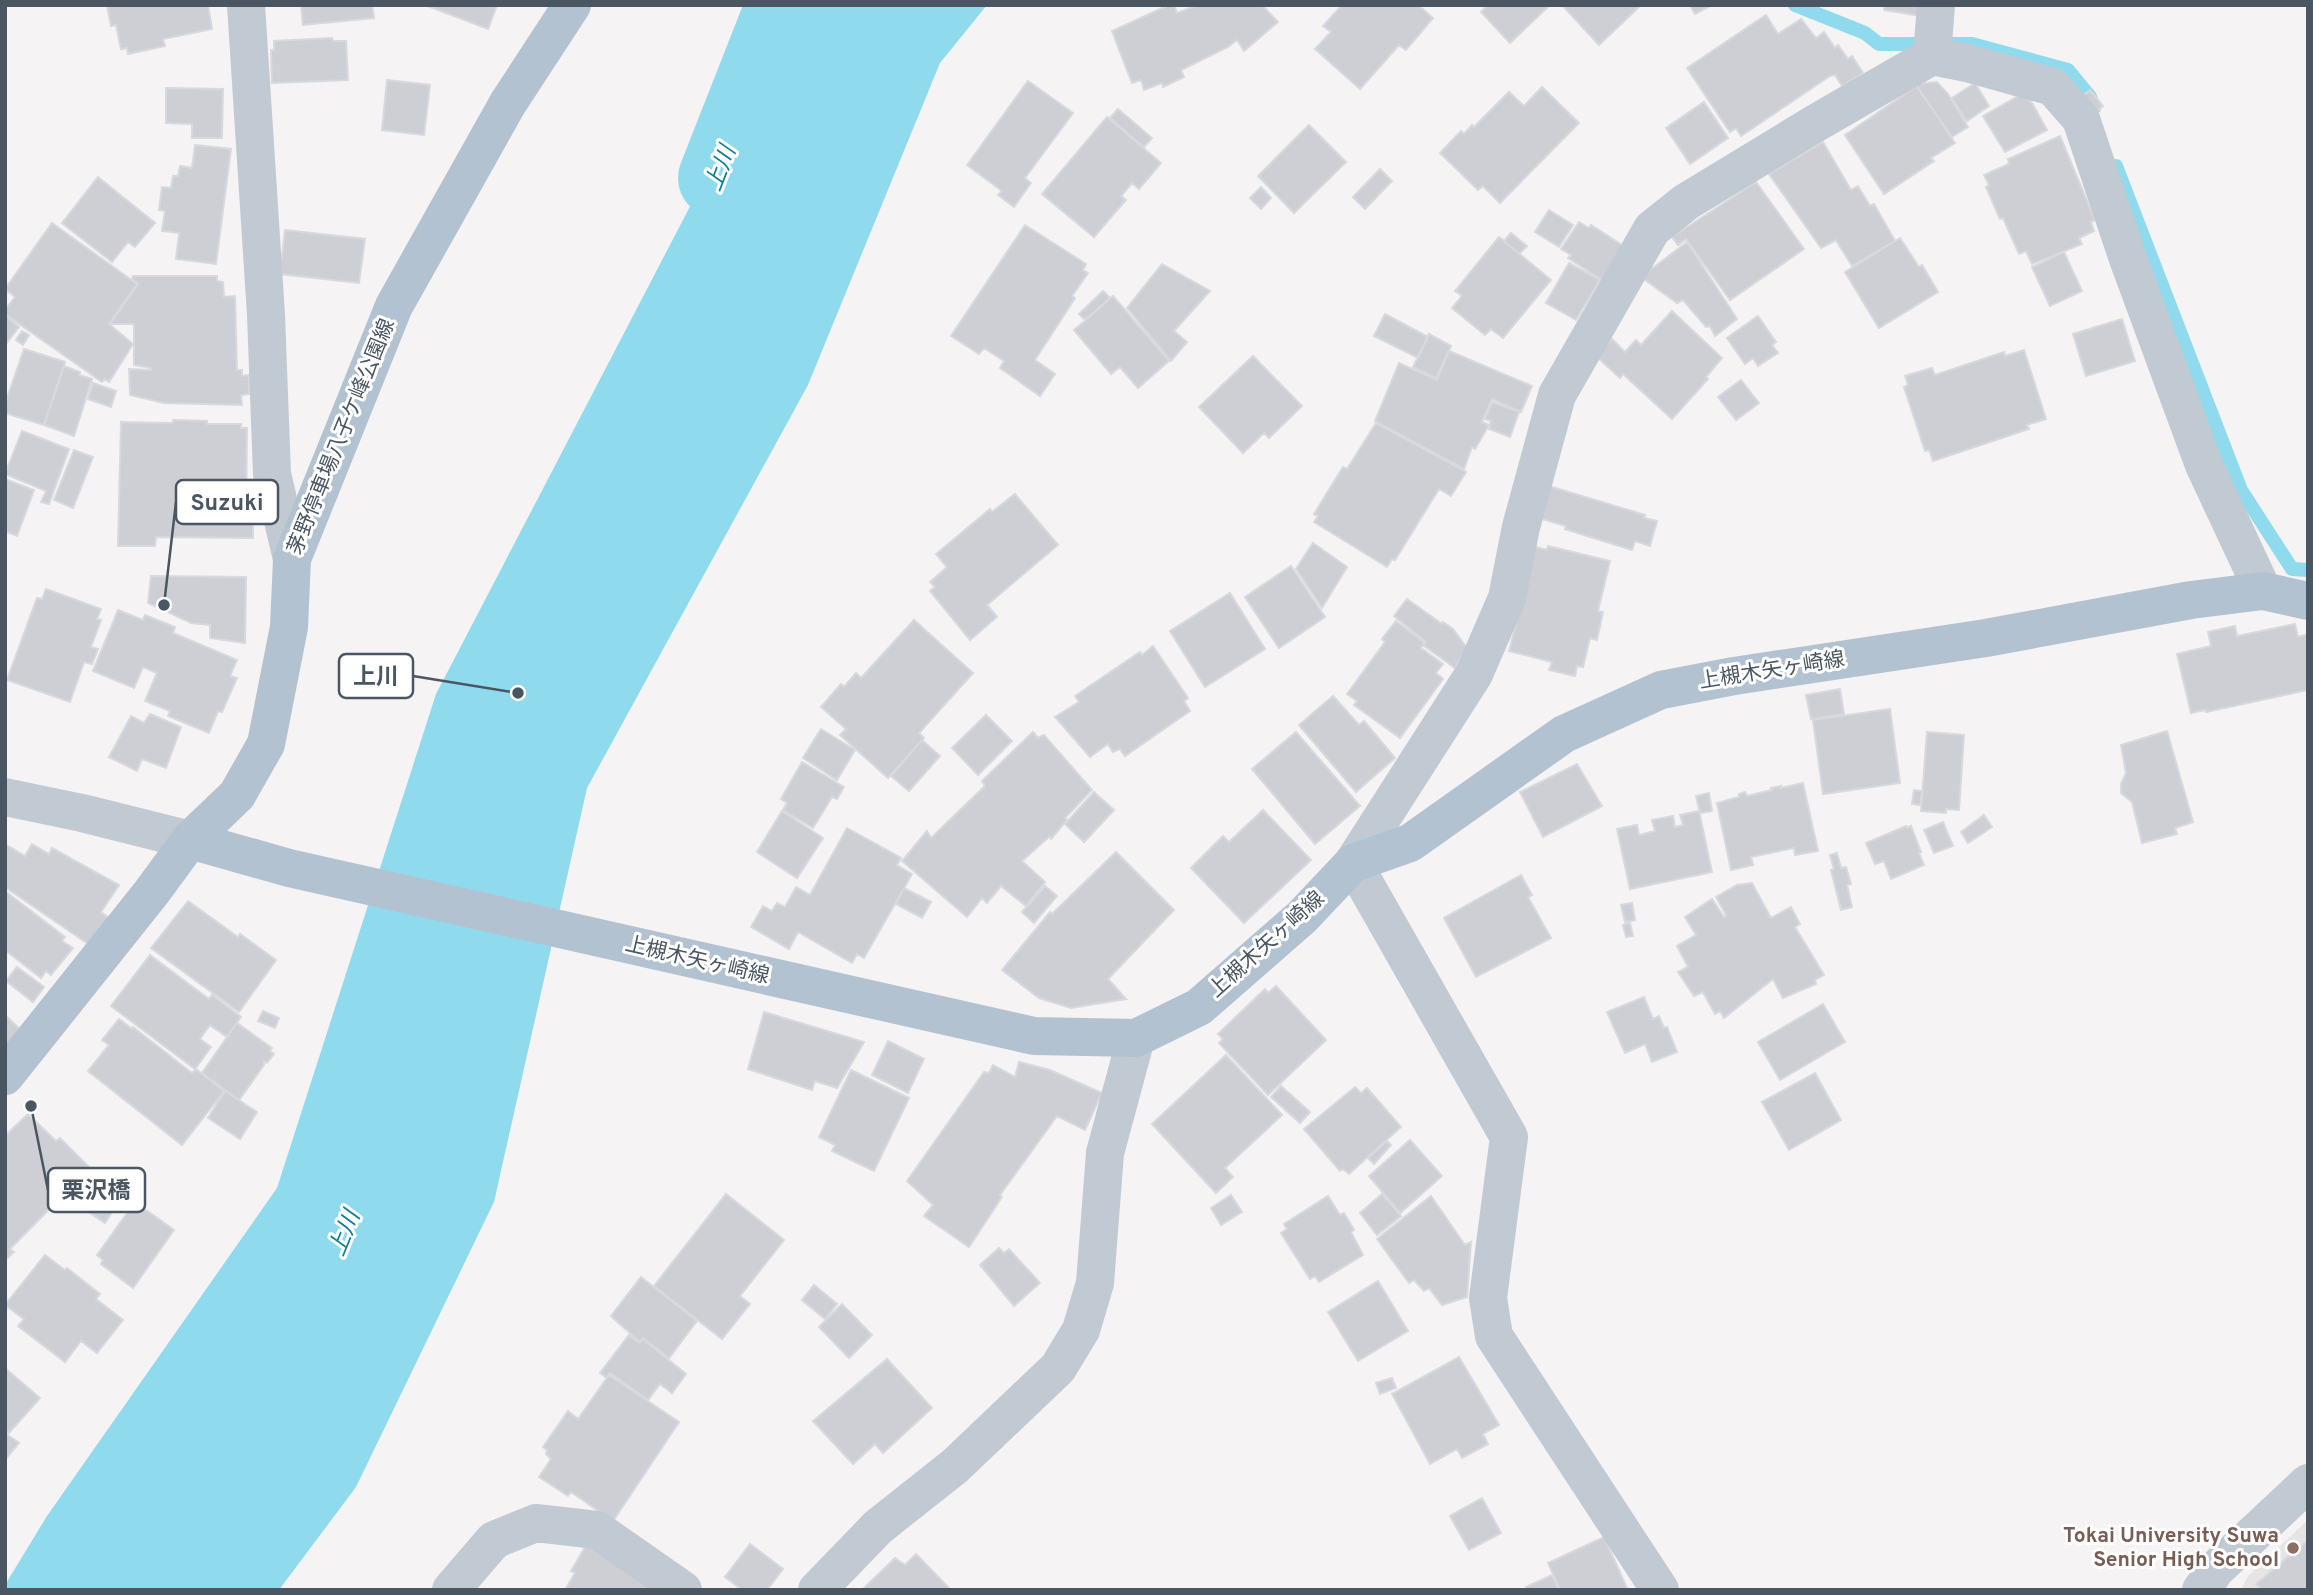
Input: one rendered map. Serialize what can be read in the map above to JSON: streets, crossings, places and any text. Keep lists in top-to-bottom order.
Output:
{
  "streets": {
    "main road": ["茅野停車場八子ケ峰公園線", "上槻木矢ヶ崎線"]
  },
  "crossings": [
    ["茅野停車場八子ケ峰公園線", "上槻木矢ヶ崎線"]
  ],
  "water": ["上川"],
  "places": [
    "Suzuki",
    "上川",
    "栗沢橋",
    "Tokai University Suwa Senior High School"
  ]
}
